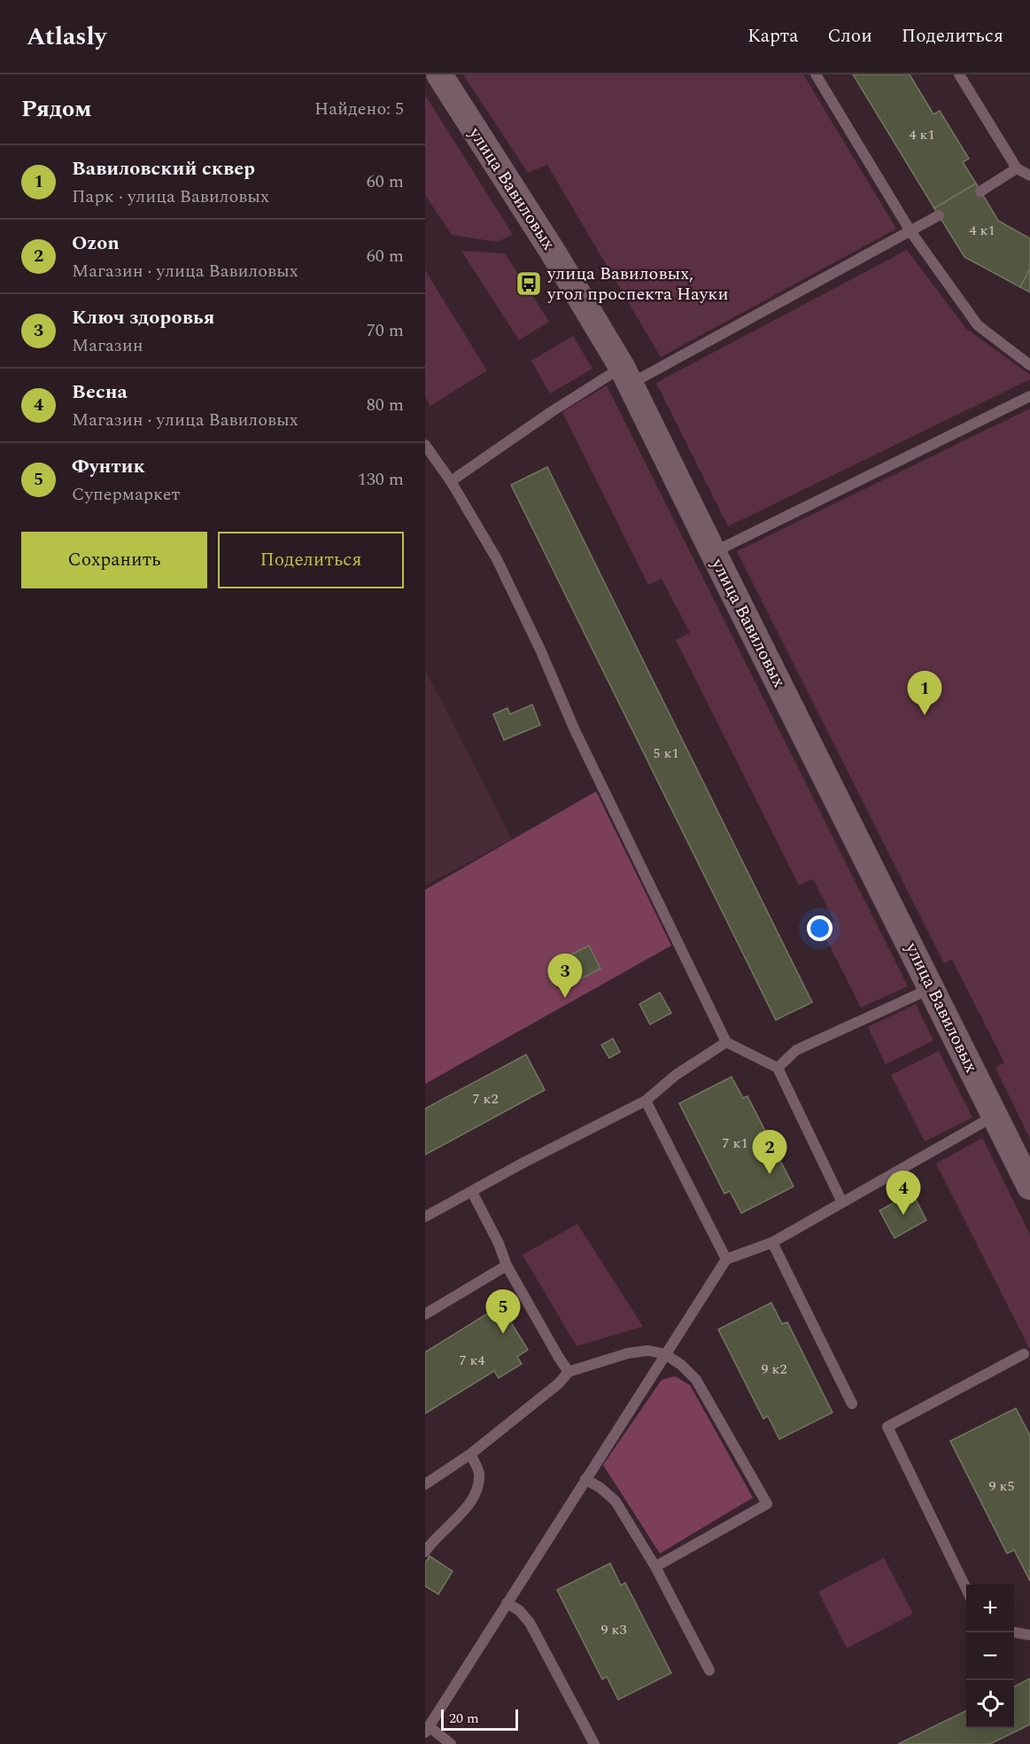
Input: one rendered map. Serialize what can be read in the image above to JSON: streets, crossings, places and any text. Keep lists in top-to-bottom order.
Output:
{
  "streets": {
    "street": ["улица Вавиловых"]
  },
  "places": {
    "bus stop": ["улица Вавиловых, угол проспекта Науки"]
  },
  "house_numbers": [
    "4 к1",
    "4 к1",
    "5 к1",
    "7 к2",
    "7 к1",
    "7 к4",
    "9 к2",
    "9 к5",
    "9 к3"
  ],
  "scale_bar": "20 m",
  "page": {
    "header": "Atlasly",
    "nav": ["Карта", "Слои", "Поделиться"],
    "heading": ["Рядом", "Найдено: 5"],
    "list": [
      {
        "mark": "1",
        "name": "Вавиловский сквер",
        "note": "Парк · улица Вавиловых",
        "value": "60 m"
      },
      {
        "mark": "2",
        "name": "Ozon",
        "note": "Магазин · улица Вавиловых",
        "value": "60 m"
      },
      {
        "mark": "3",
        "name": "Ключ здоровья",
        "note": "Магазин",
        "value": "70 m"
      },
      {
        "mark": "4",
        "name": "Весна",
        "note": "Магазин · улица Вавиловых",
        "value": "80 m"
      },
      {
        "mark": "5",
        "name": "Фунтик",
        "note": "Супермаркет",
        "value": "130 m"
      }
    ],
    "buttons": ["Сохранить", "Поделиться"],
    "pins": [
      "1",
      "3",
      "2",
      "4",
      "5"
    ],
    "map_buttons": ["+", "−"],
    "scale": "20 m"
  }
}
